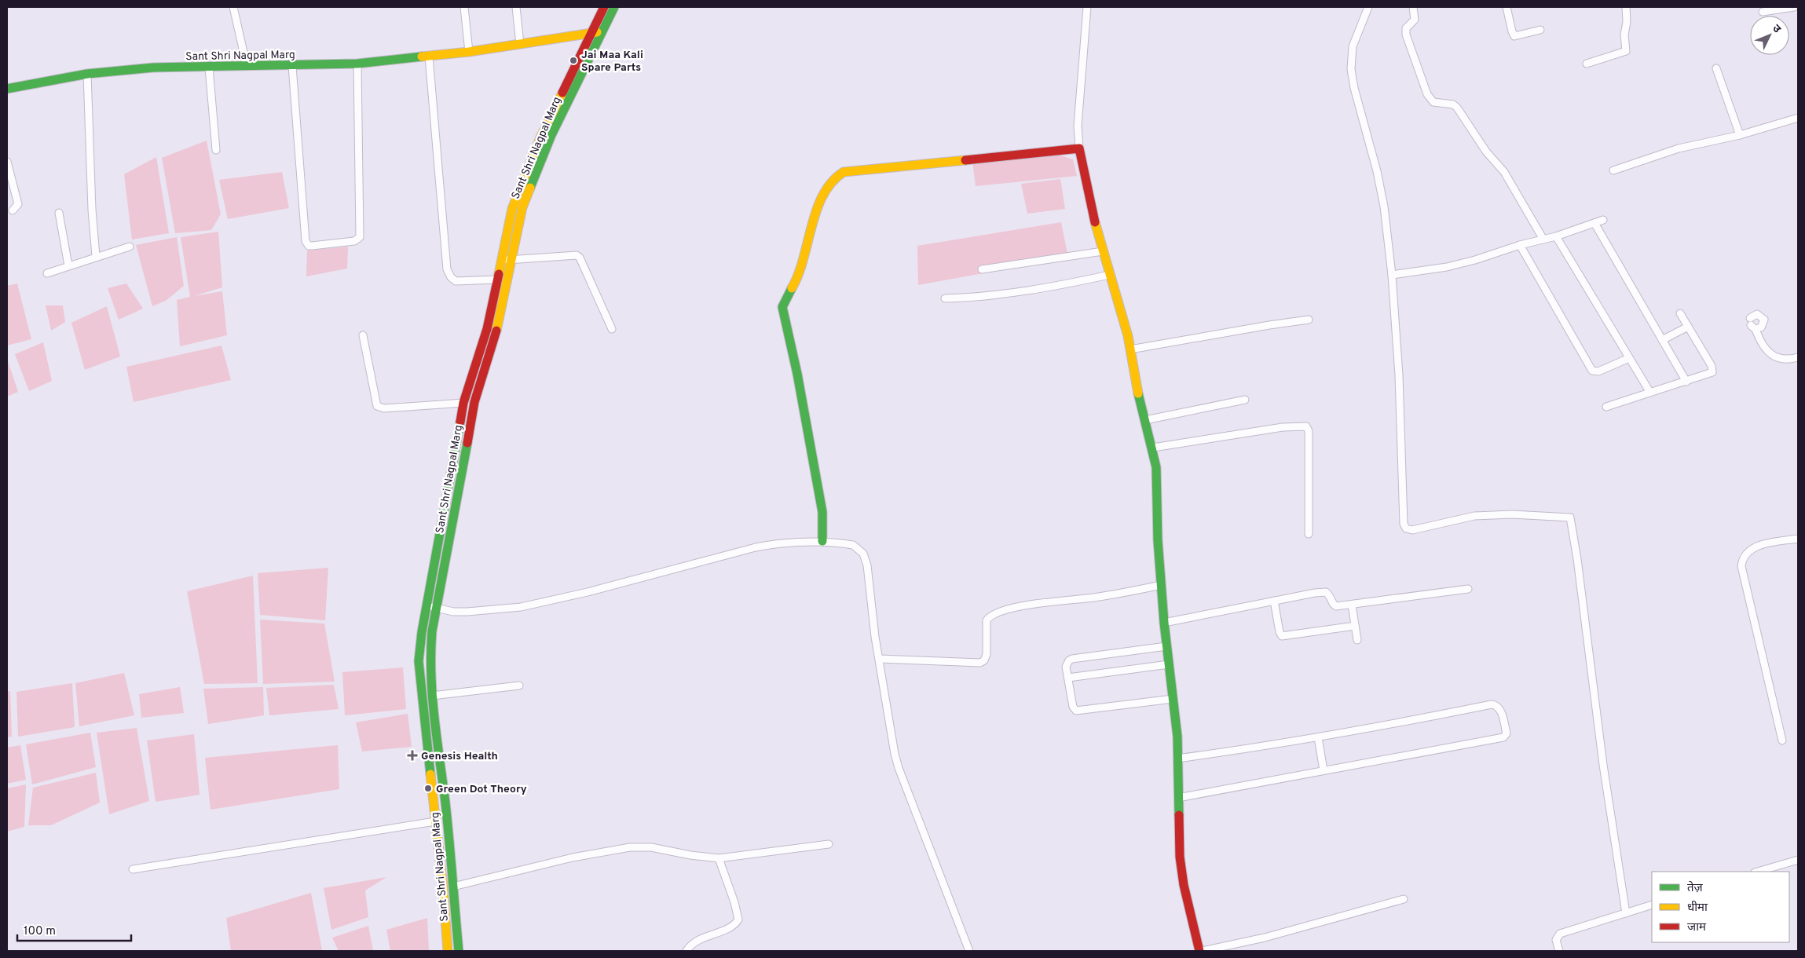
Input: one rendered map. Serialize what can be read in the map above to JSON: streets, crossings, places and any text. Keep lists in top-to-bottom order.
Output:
{
  "streets": {
    "street": ["Sant Shri Nagpal Marg"]
  },
  "places": {
    "other": ["Jai Maa Kali Spare Parts", "Green Dot Theory"],
    "health": ["Genesis Health"]
  },
  "legend": ["तेज़", "धीमा", "जाम"],
  "scale_bar": "100 m",
  "north": "top right"
}
